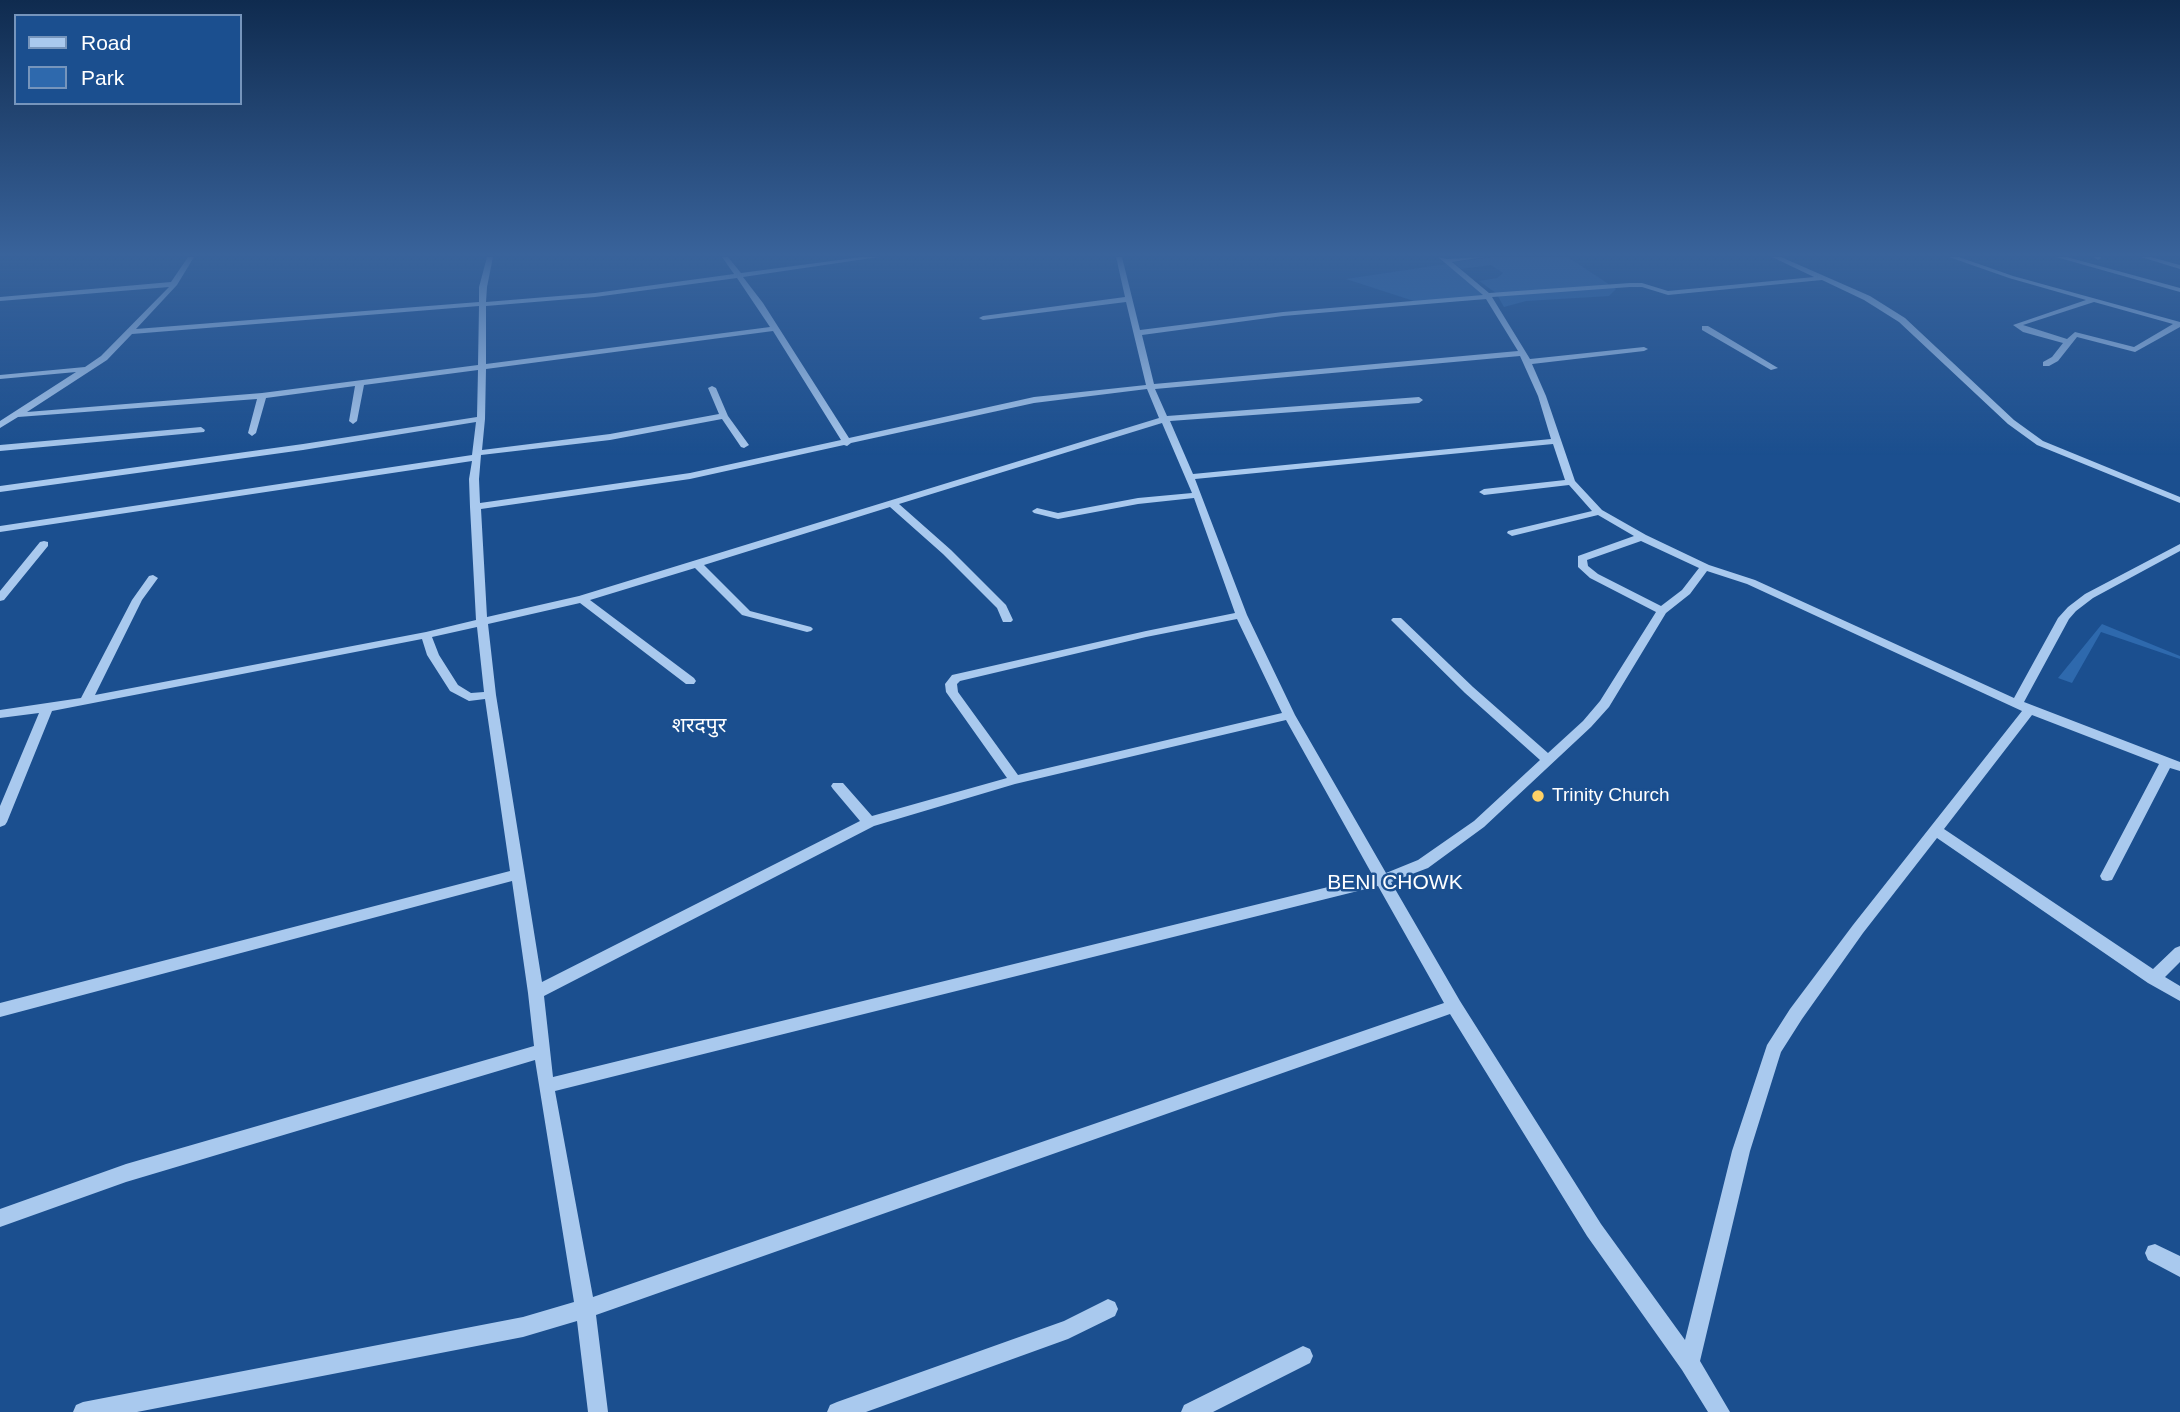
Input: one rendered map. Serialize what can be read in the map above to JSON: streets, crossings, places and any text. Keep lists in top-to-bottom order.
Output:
{
  "districts": ["शरदपुर", "BENI CHOWK"],
  "places": ["Trinity Church"],
  "legend": ["Road", "Park"]
}
